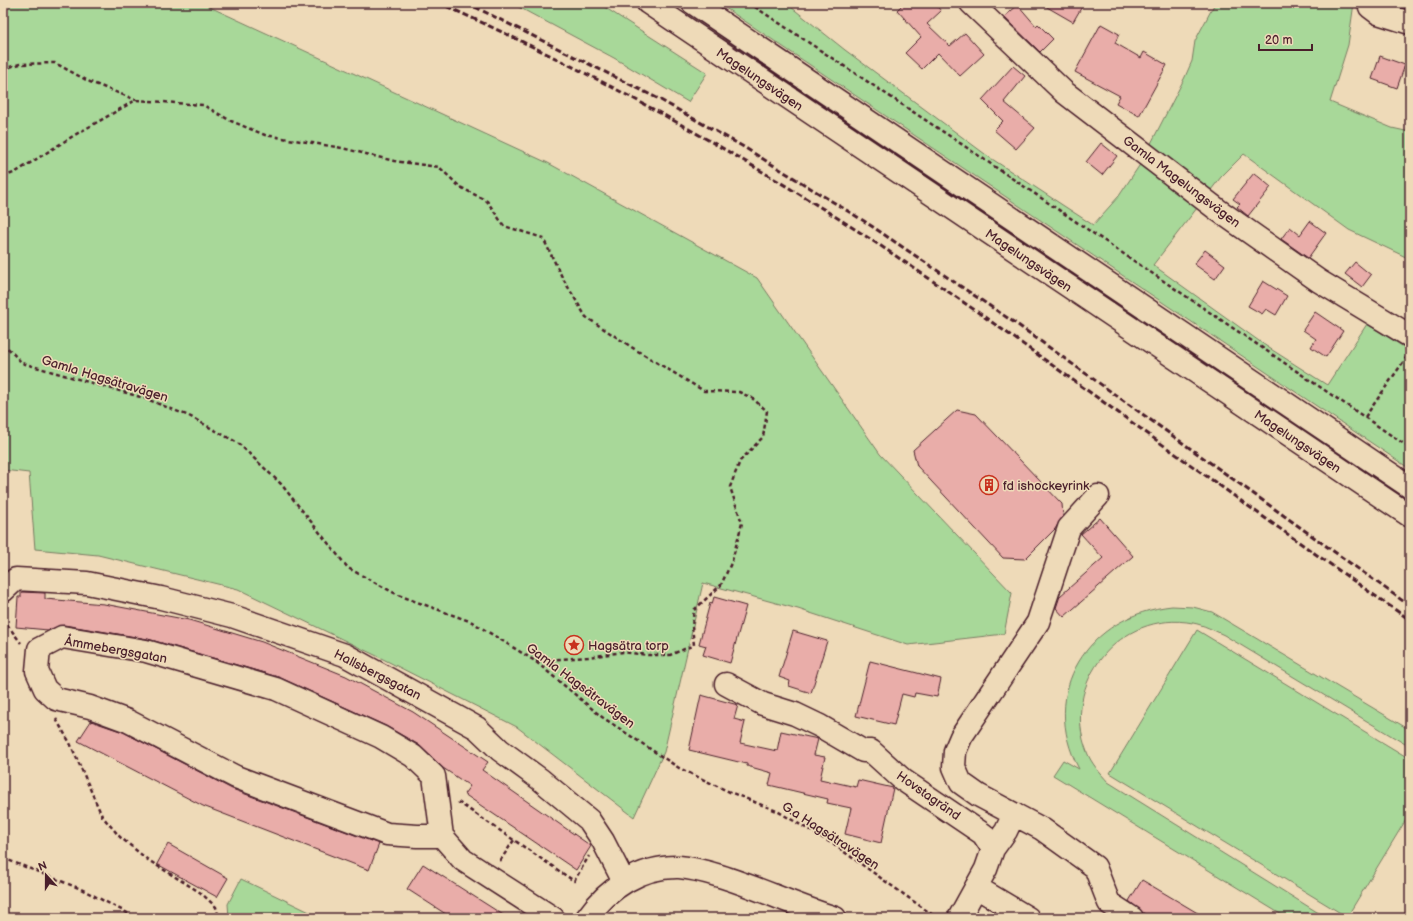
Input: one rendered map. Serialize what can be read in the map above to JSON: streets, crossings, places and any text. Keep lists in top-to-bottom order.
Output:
{
  "streets": {
    "street": [
      "Magelungsvägen",
      "Gamla Magelungsvägen",
      "Åmmebergsgatan",
      "Hallsbergsgatan",
      "Hovstagränd"
    ],
    "path": ["Gamla Hagsätravägen", "G.a Hagsätravägen"]
  },
  "crossings": [
    ["Gamla Hagsätravägen", "G.a Hagsätravägen"]
  ],
  "places": {
    "building": ["fd ishockeyrink"],
    "place": ["Hagsätra torp"]
  },
  "scale_bar": "20 m",
  "north": "top"
}
